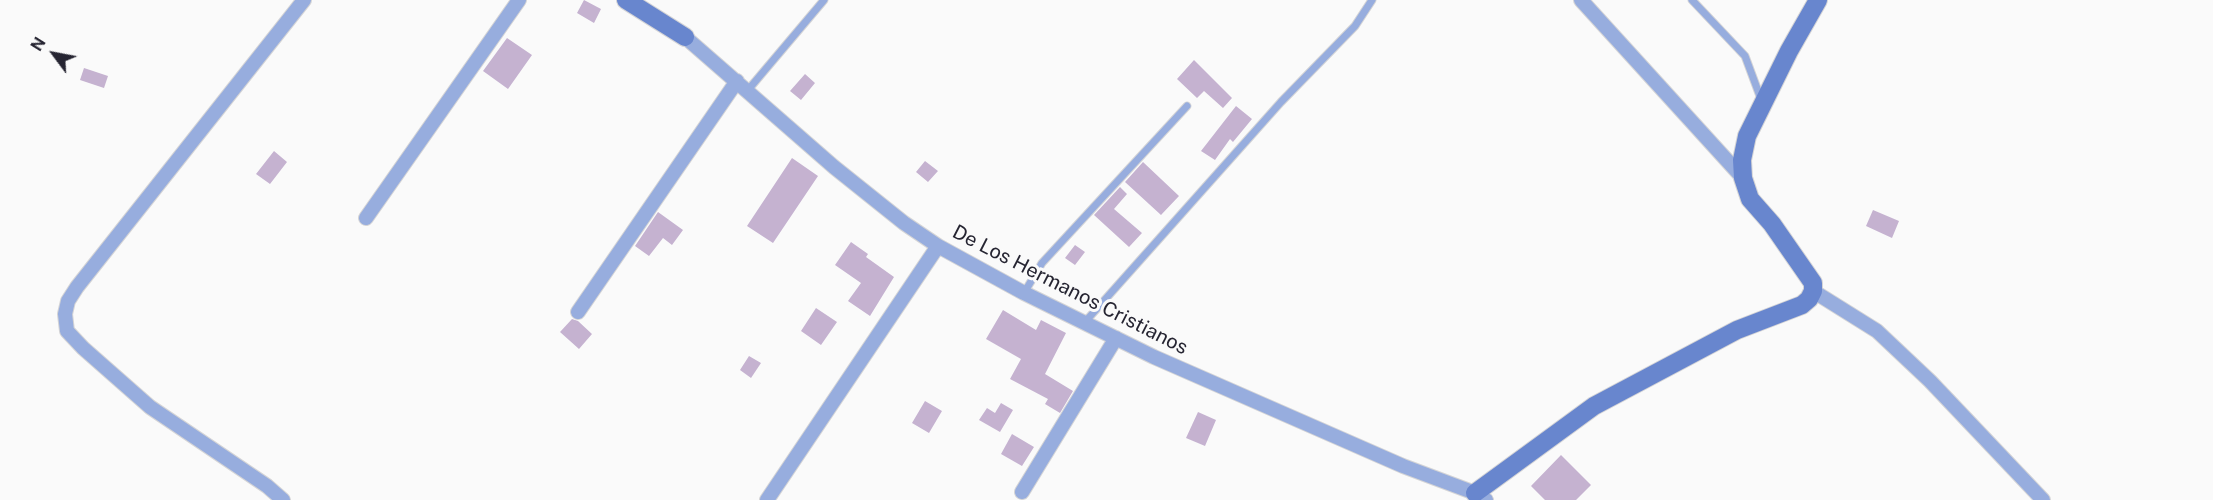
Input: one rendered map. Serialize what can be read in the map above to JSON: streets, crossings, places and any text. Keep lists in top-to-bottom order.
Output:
{
  "streets": {
    "street": ["De Los Hermanos Cristianos"]
  },
  "north": "top left"
}
